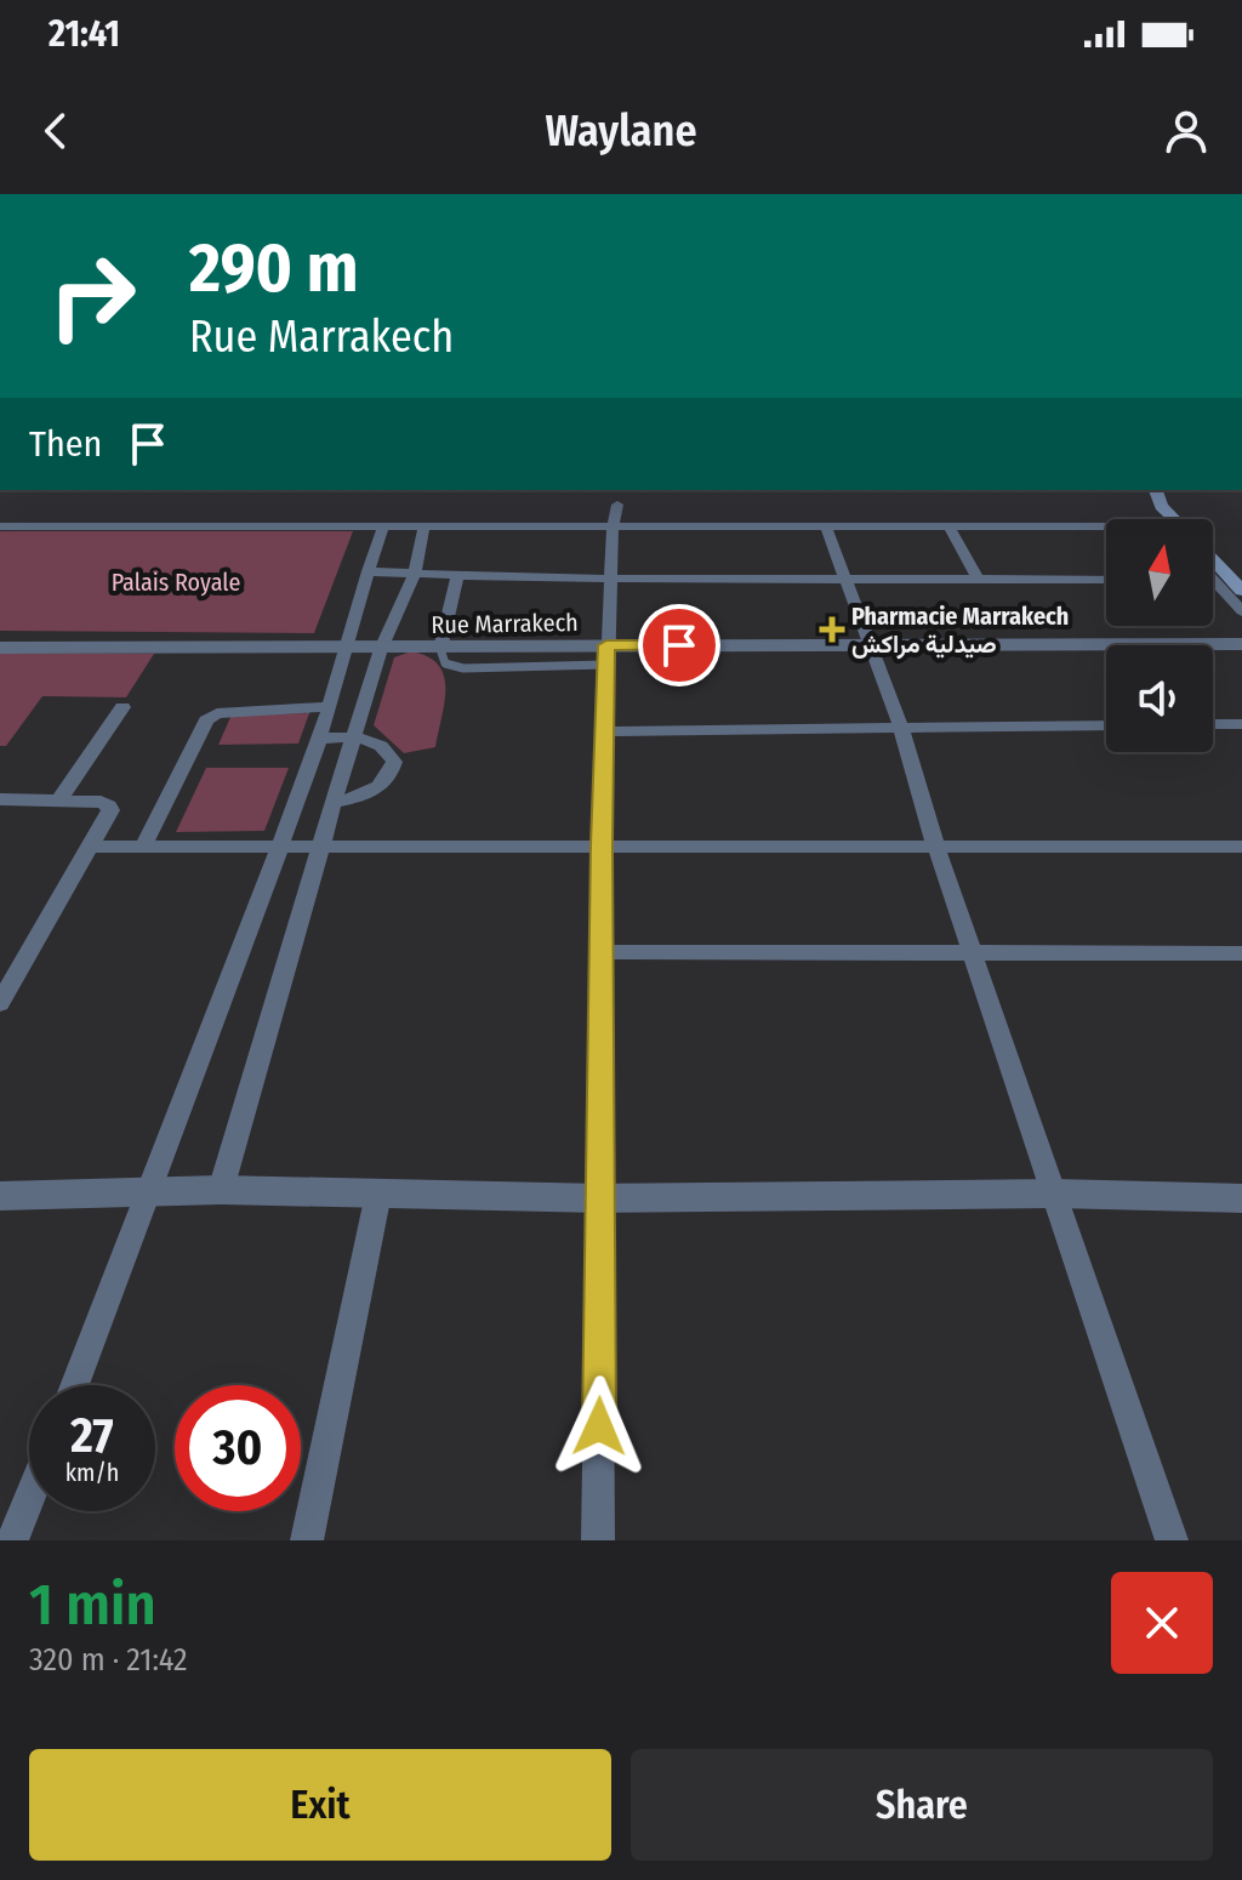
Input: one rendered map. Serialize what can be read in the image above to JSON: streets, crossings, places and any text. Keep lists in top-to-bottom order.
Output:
{
  "streets": {
    "street": ["Rue Marrakech"]
  },
  "parks": ["Palais Royale"],
  "places": {
    "health": ["Pharmacie Marrakech صيدلية مراكش"]
  },
  "north": "top",
  "page": {
    "status": "21:41",
    "header": "Waylane",
    "turn": ["290 m", "Rue Marrakech"],
    "then": "Then",
    "speed": "27 km/h",
    "limit": "30",
    "heading": ["1 min", "320 m · 21:42"],
    "buttons": ["Exit", "Share"]
  }
}
